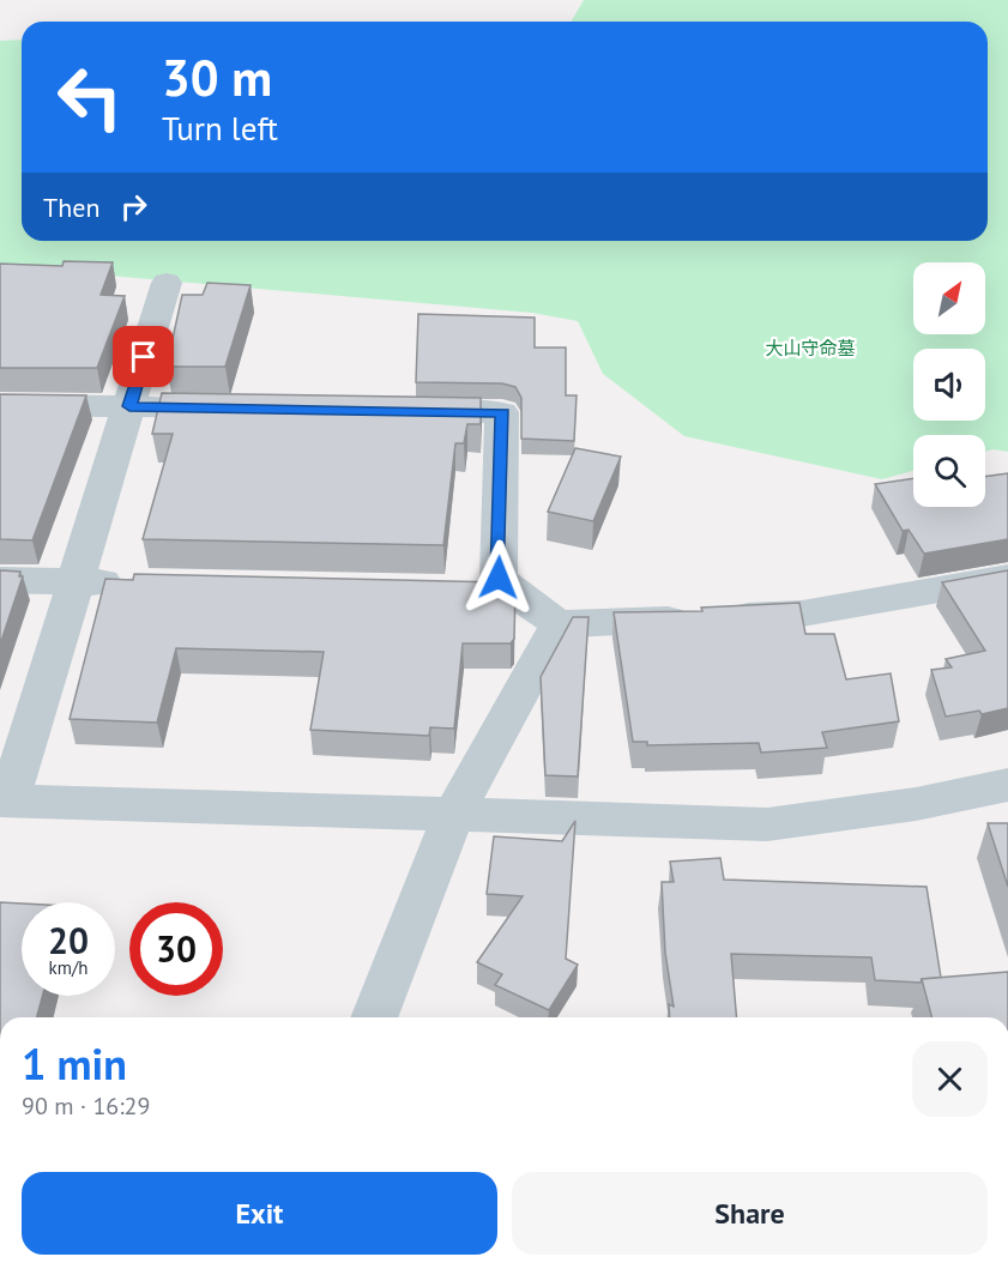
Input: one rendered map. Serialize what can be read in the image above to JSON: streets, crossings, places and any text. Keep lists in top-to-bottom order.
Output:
{
  "parks": ["大山守命墓"],
  "north": "top right",
  "page": {
    "turn": ["30 m", "Turn left"],
    "then": "Then",
    "speed": "20 km/h",
    "limit": "30",
    "heading": ["1 min", "90 m · 16:29"],
    "buttons": ["Exit", "Share"]
  }
}
